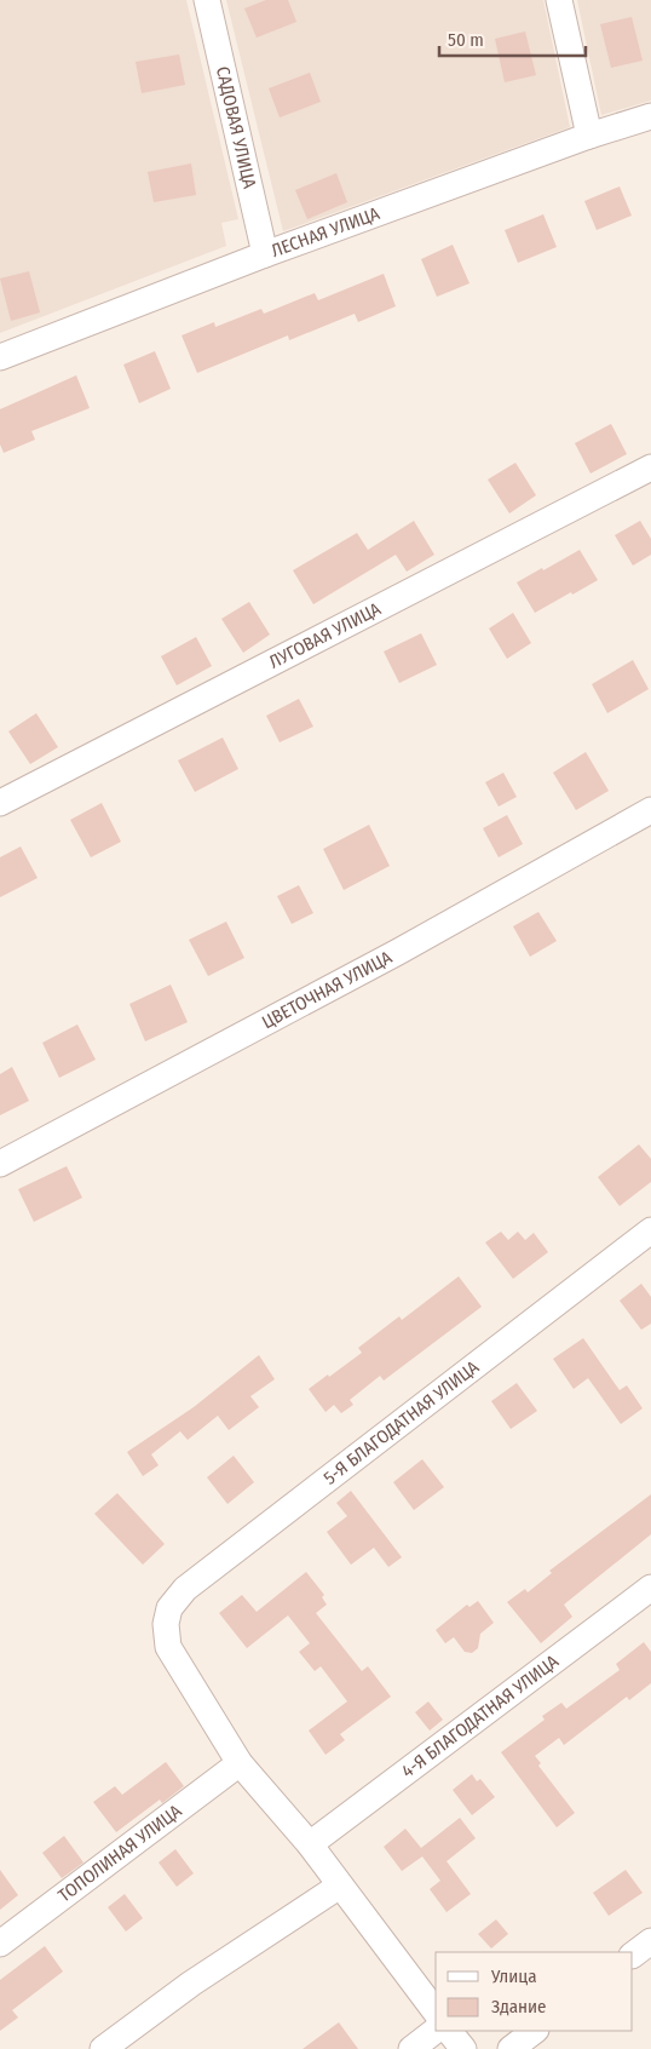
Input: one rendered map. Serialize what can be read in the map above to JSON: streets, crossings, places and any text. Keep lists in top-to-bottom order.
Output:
{
  "streets": {
    "street": [
      "САДОВАЯ УЛИЦА",
      "ЛЕСНАЯ УЛИЦА",
      "ЛУГОВАЯ УЛИЦА",
      "ЦВЕТОЧНАЯ УЛИЦА",
      "5-Я БЛАГОДАТНАЯ УЛИЦА",
      "4-Я БЛАГОДАТНАЯ УЛИЦА",
      "ТОПОЛИНАЯ УЛИЦА"
    ]
  },
  "crossings": [
    ["САДОВАЯ УЛИЦА", "ЛЕСНАЯ УЛИЦА"],
    ["5-Я БЛАГОДАТНАЯ УЛИЦА", "ТОПОЛИНАЯ УЛИЦА"]
  ],
  "legend": ["Улица", "Здание"],
  "scale_bar": "50 m"
}
